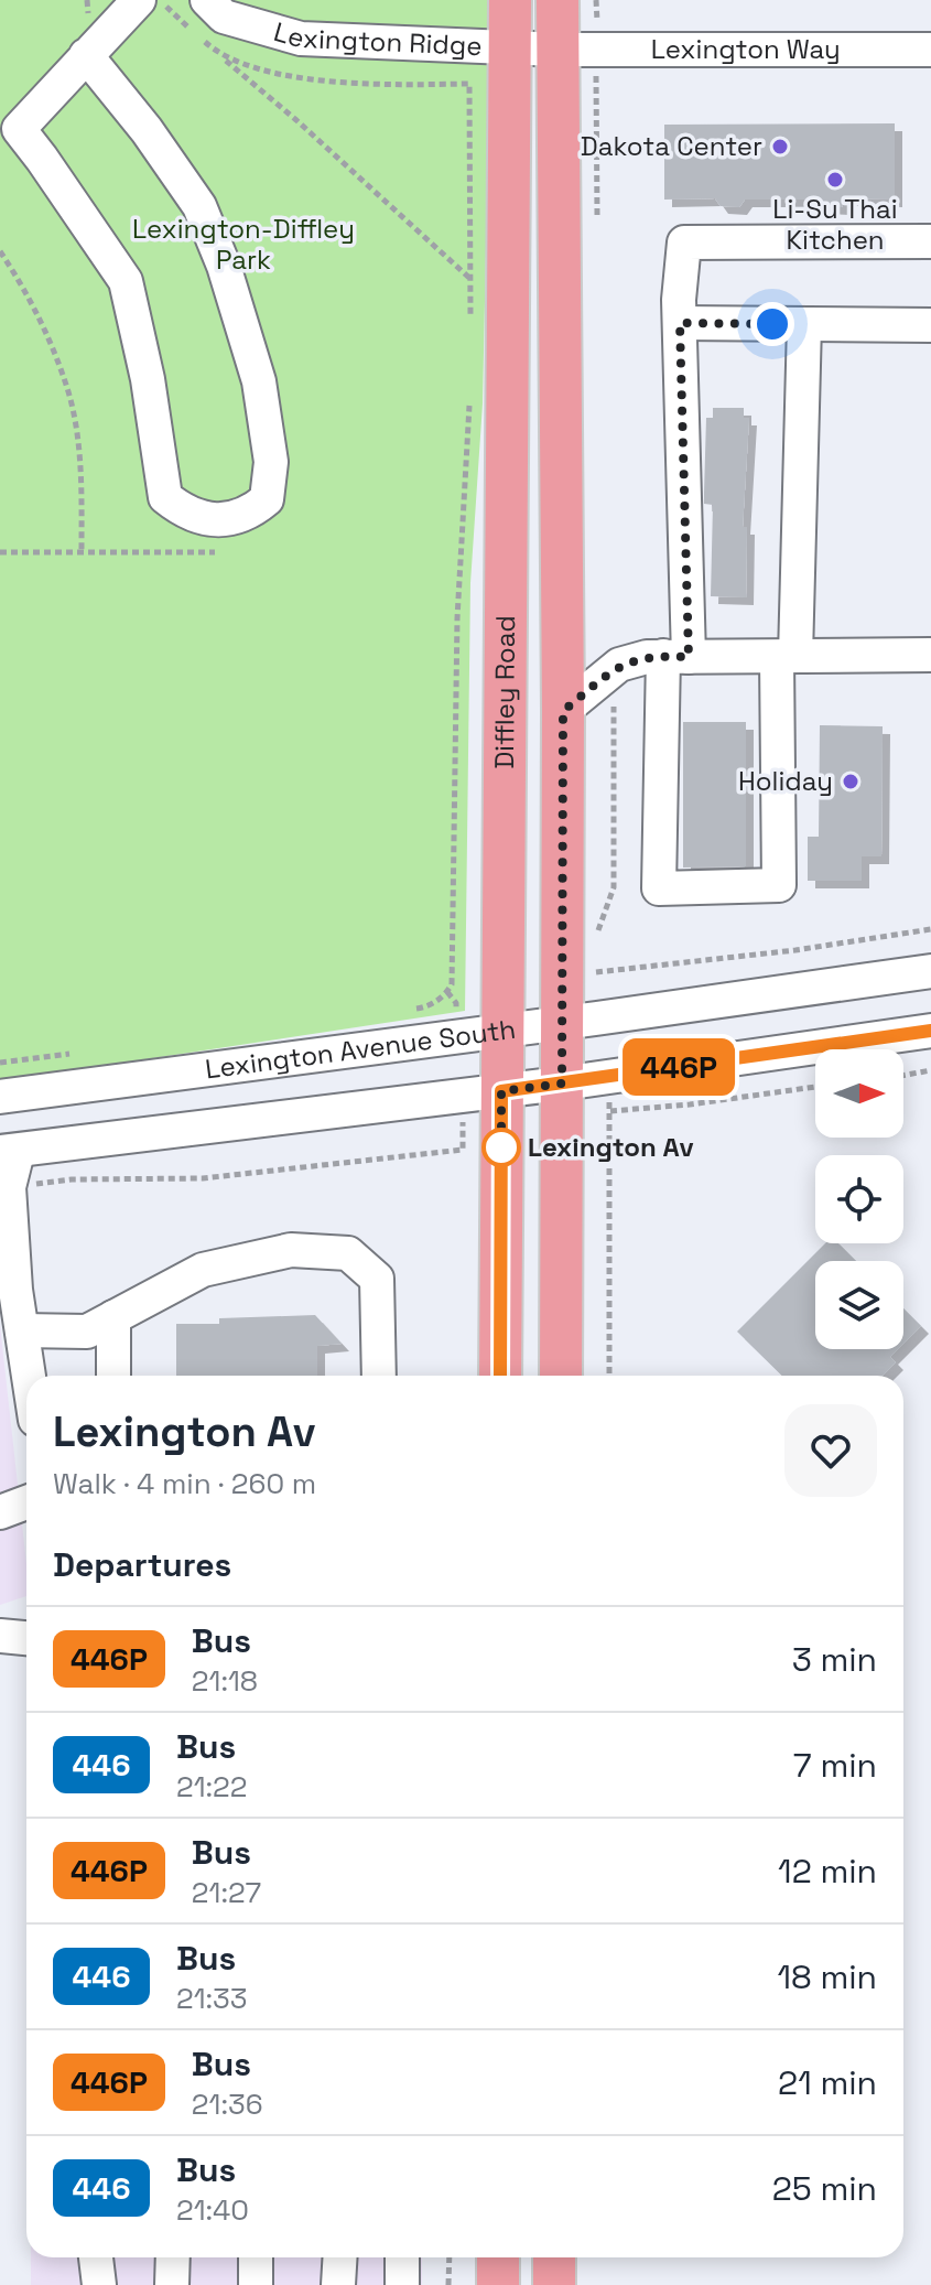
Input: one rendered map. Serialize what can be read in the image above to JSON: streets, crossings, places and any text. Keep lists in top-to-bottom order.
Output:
{
  "streets": {
    "main road": ["Diffley Road"],
    "street": ["Lexington Ridge", "Lexington Way", "Lexington Avenue South"]
  },
  "crossings": [
    ["Lexington Ridge", "Lexington Way"],
    ["Lexington Ridge", "Diffley Road"],
    ["Diffley Road", "Lexington Avenue South"]
  ],
  "parks": ["Lexington-Diffley Park"],
  "places": [
    "Dakota Center",
    "Li-Su Thai Kitchen",
    "Holiday",
    "Lexington Av"
  ],
  "lines": ["bus line 446P"],
  "north": "right",
  "page": {
    "on_map": "446P",
    "heading": [
      ["Lexington Av", "Walk · 4 min · 260 m"],
      "Departures"
    ],
    "list": [
      {
        "mark": "446P",
        "name": "Bus",
        "note": "21:18",
        "value": "3 min"
      },
      {
        "mark": "446",
        "name": "Bus",
        "note": "21:22",
        "value": "7 min"
      },
      {
        "mark": "446P",
        "name": "Bus",
        "note": "21:27",
        "value": "12 min"
      },
      {
        "mark": "446",
        "name": "Bus",
        "note": "21:33",
        "value": "18 min"
      },
      {
        "mark": "446P",
        "name": "Bus",
        "note": "21:36",
        "value": "21 min"
      },
      {
        "mark": "446",
        "name": "Bus",
        "note": "21:40",
        "value": "25 min"
      }
    ]
  }
}
